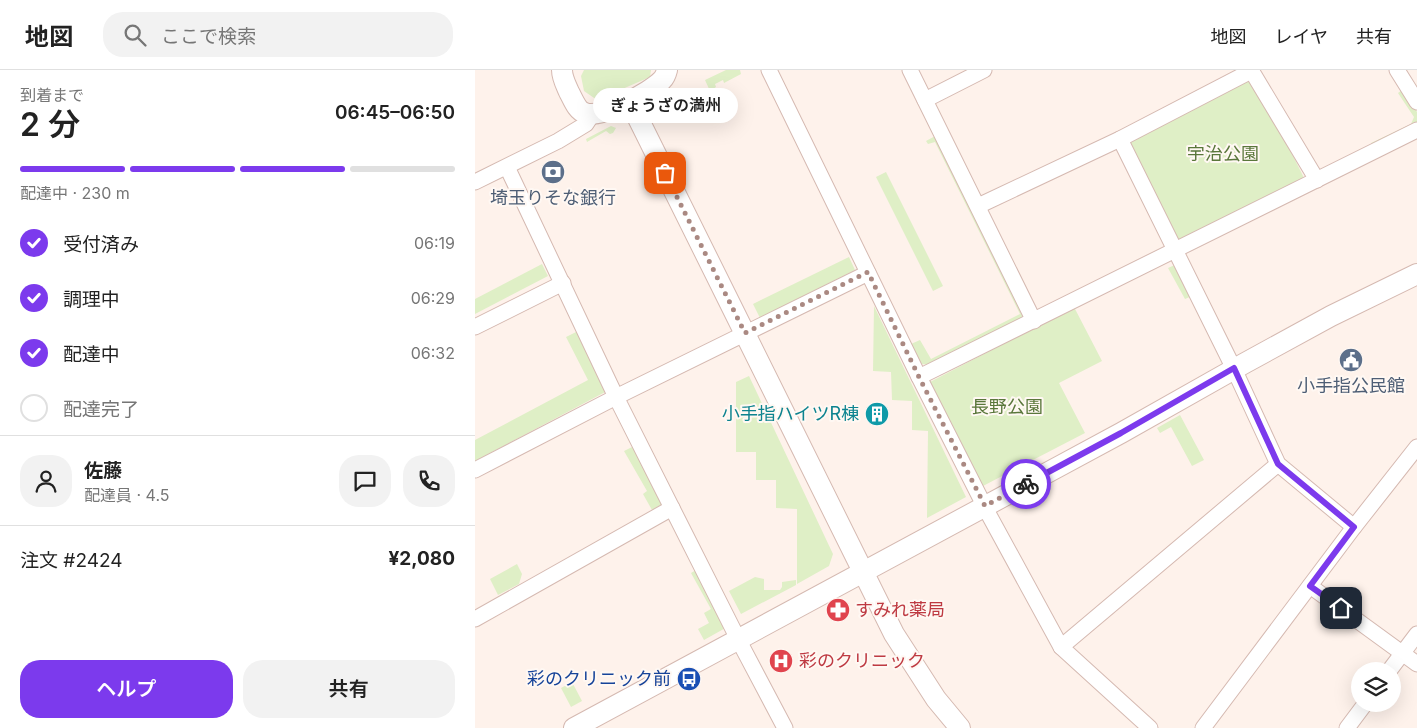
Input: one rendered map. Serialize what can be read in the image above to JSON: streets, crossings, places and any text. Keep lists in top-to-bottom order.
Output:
{
  "parks": ["宇治公園", "長野公園"],
  "places": {
    "bank": ["埼玉りそな銀行"],
    "other": ["ぎょうざの満州"],
    "public building": ["小手指公民館"],
    "building": ["小手指ハイツR棟"],
    "pharmacy": ["すみれ薬局"],
    "hospital": ["彩のクリニック"],
    "bus stop": ["彩のクリニック前"]
  },
  "page": {
    "header": "地図",
    "search": "ここで検索",
    "nav": ["地図", "レイヤ", "共有"],
    "heading": ["2 分", "到着まで", "06:45–06:50"],
    "panel": [
      "佐藤",
      "配達員 · 4.5",
      "注文 #2424",
      "¥2,080"
    ],
    "bubble": "ぎょうざの満州",
    "bar": "配達中 · 230 m",
    "list": [
      ["受付済み", "06:19"],
      ["調理中", "06:29"],
      ["配達中", "06:32"],
      "配達完了"
    ],
    "buttons": ["ヘルプ", "共有"]
  }
}
